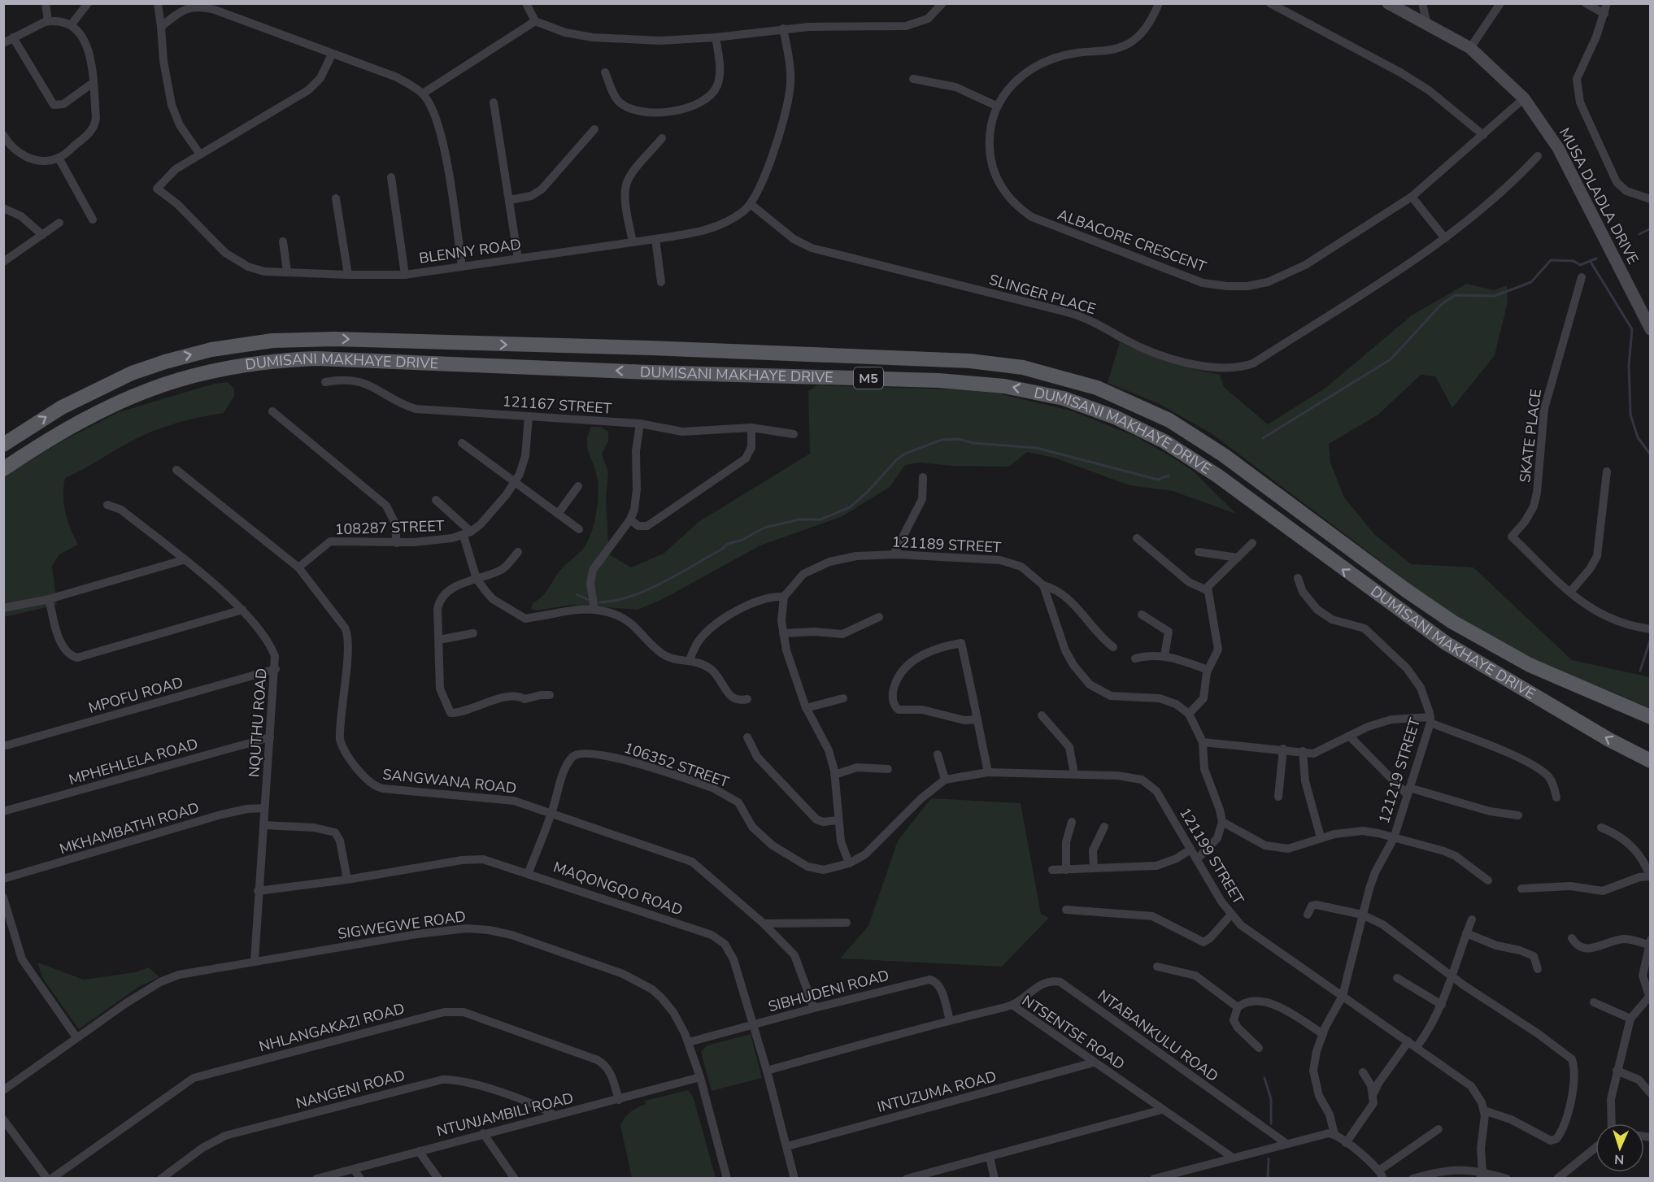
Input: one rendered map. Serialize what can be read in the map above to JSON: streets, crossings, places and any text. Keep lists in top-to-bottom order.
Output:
{
  "streets": {
    "main road": ["DUMISANI MAKHAYE DRIVE", "M5"],
    "street": [
      "MUSA DLADLA DRIVE",
      "ALBACORE CRESCENT",
      "BLENNY ROAD",
      "SLINGER PLACE",
      "121167 STREET",
      "SKATE PLACE",
      "108287 STREET",
      "121189 STREET",
      "MPOFU ROAD",
      "NQUTHU ROAD",
      "MPHEHLELA ROAD",
      "106352 STREET",
      "121219 STREET",
      "SANGWANA ROAD",
      "MKHAMBATHI ROAD",
      "121199 STREET",
      "MAQONGQO ROAD",
      "SIGWEGWE ROAD",
      "SIBHUDENI ROAD",
      "NHLANGAKAZI ROAD",
      "NTSENTSE ROAD",
      "NTABANKULU ROAD",
      "NANGENI ROAD",
      "INTUZUMA ROAD",
      "NTUNJAMBILI ROAD"
    ]
  },
  "crossings": [
    ["MUSA DLADLA DRIVE", "ALBACORE CRESCENT"],
    ["BLENNY ROAD", "SLINGER PLACE"],
    ["108287 STREET", "SANGWANA ROAD"],
    ["MPOFU ROAD", "NQUTHU ROAD"],
    ["NQUTHU ROAD", "MPHEHLELA ROAD"],
    ["NQUTHU ROAD", "MKHAMBATHI ROAD"],
    ["NQUTHU ROAD", "MAQONGQO ROAD"],
    ["NQUTHU ROAD", "SIGWEGWE ROAD"],
    ["106352 STREET", "SANGWANA ROAD"],
    ["106352 STREET", "121199 STREET"],
    ["106352 STREET", "MAQONGQO ROAD"],
    ["121219 STREET", "121199 STREET"],
    ["SANGWANA ROAD", "SIBHUDENI ROAD"],
    ["MAQONGQO ROAD", "SIBHUDENI ROAD"],
    ["MAQONGQO ROAD", "NTSENTSE ROAD"],
    ["MAQONGQO ROAD", "INTUZUMA ROAD"],
    ["SIGWEGWE ROAD", "SIBHUDENI ROAD"],
    ["SIGWEGWE ROAD", "NTUNJAMBILI ROAD"],
    ["SIBHUDENI ROAD", "NTSENTSE ROAD"],
    ["NHLANGAKAZI ROAD", "NTUNJAMBILI ROAD"],
    ["NTSENTSE ROAD", "NTABANKULU ROAD"],
    ["NTSENTSE ROAD", "INTUZUMA ROAD"],
    ["NANGENI ROAD", "NTUNJAMBILI ROAD"]
  ],
  "north": "bottom"
}
